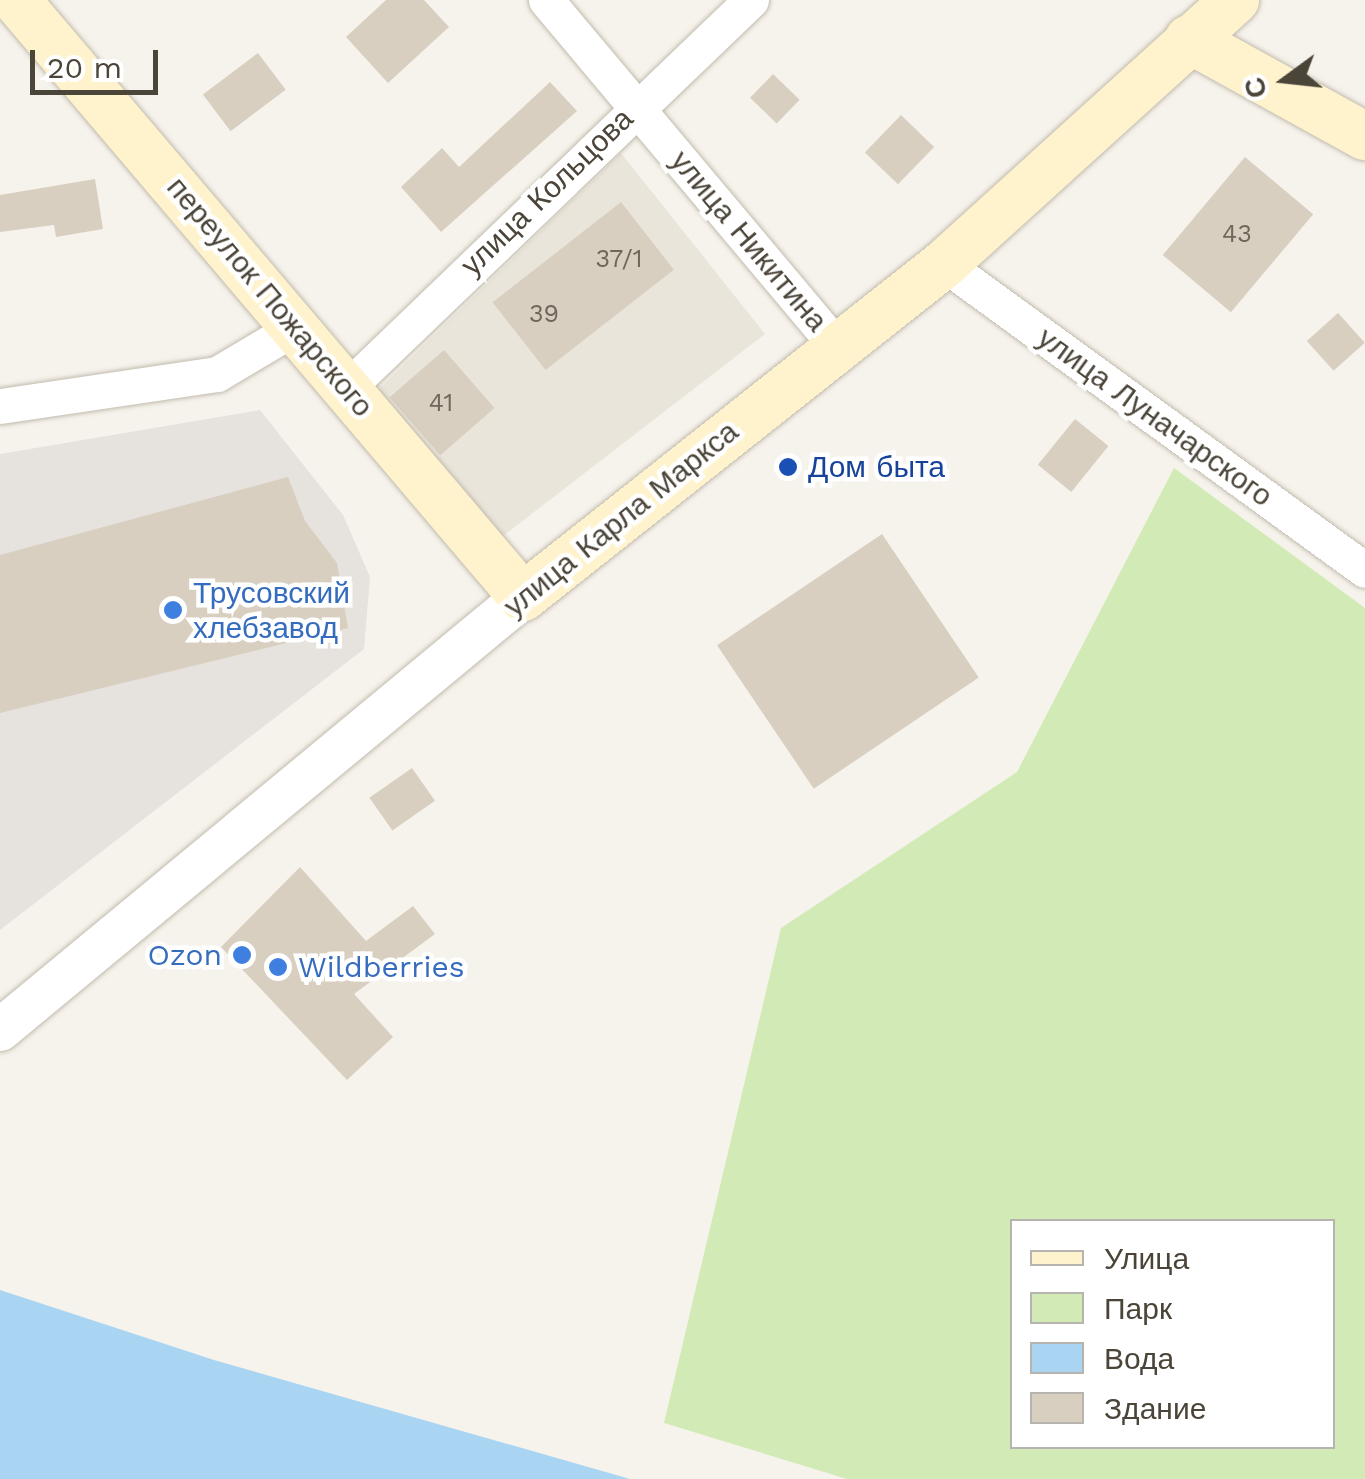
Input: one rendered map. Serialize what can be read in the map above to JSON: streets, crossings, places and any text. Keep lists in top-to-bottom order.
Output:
{
  "streets": {
    "main road": ["переулок Пожарского", "улица Карла Маркса"],
    "street": ["улица Кольцова", "улица Никитина", "улица Луначарского"]
  },
  "crossings": [
    ["улица Кольцова", "улица Никитина"],
    ["улица Кольцова", "переулок Пожарского"],
    ["улица Никитина", "улица Карла Маркса"],
    ["переулок Пожарского", "улица Карла Маркса"],
    ["улица Луначарского", "улица Карла Маркса"]
  ],
  "places": [
    "Дом быта",
    "Трусовский хлебзавод",
    "Ozon",
    "Wildberries"
  ],
  "house_numbers": [
    "43",
    "37/1",
    "39",
    "41"
  ],
  "legend": [
    "Улица",
    "Парк",
    "Вода",
    "Здание"
  ],
  "scale_bar": "20 m",
  "north": "left"
}
